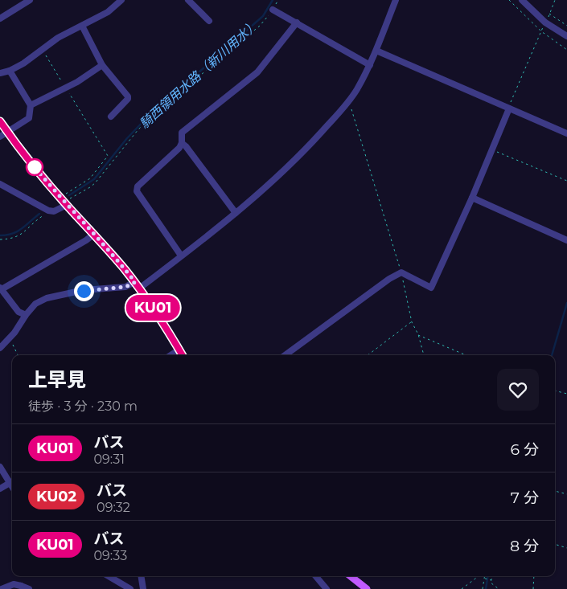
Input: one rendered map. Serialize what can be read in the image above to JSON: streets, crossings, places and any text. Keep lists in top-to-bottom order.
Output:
{
  "water": ["騎西領用水路（新川用水）"],
  "lines": ["bus line KU01"],
  "page": {
    "on_map": "KU01",
    "heading": ["上早見", "徒歩 · 3 分 · 230 m"],
    "list": [
      {
        "mark": "KU01",
        "name": "バス",
        "note": "09:31",
        "value": "6 分"
      },
      {
        "mark": "KU02",
        "name": "バス",
        "note": "09:32",
        "value": "7 分"
      },
      {
        "mark": "KU01",
        "name": "バス",
        "note": "09:33",
        "value": "8 分"
      }
    ]
  }
}
